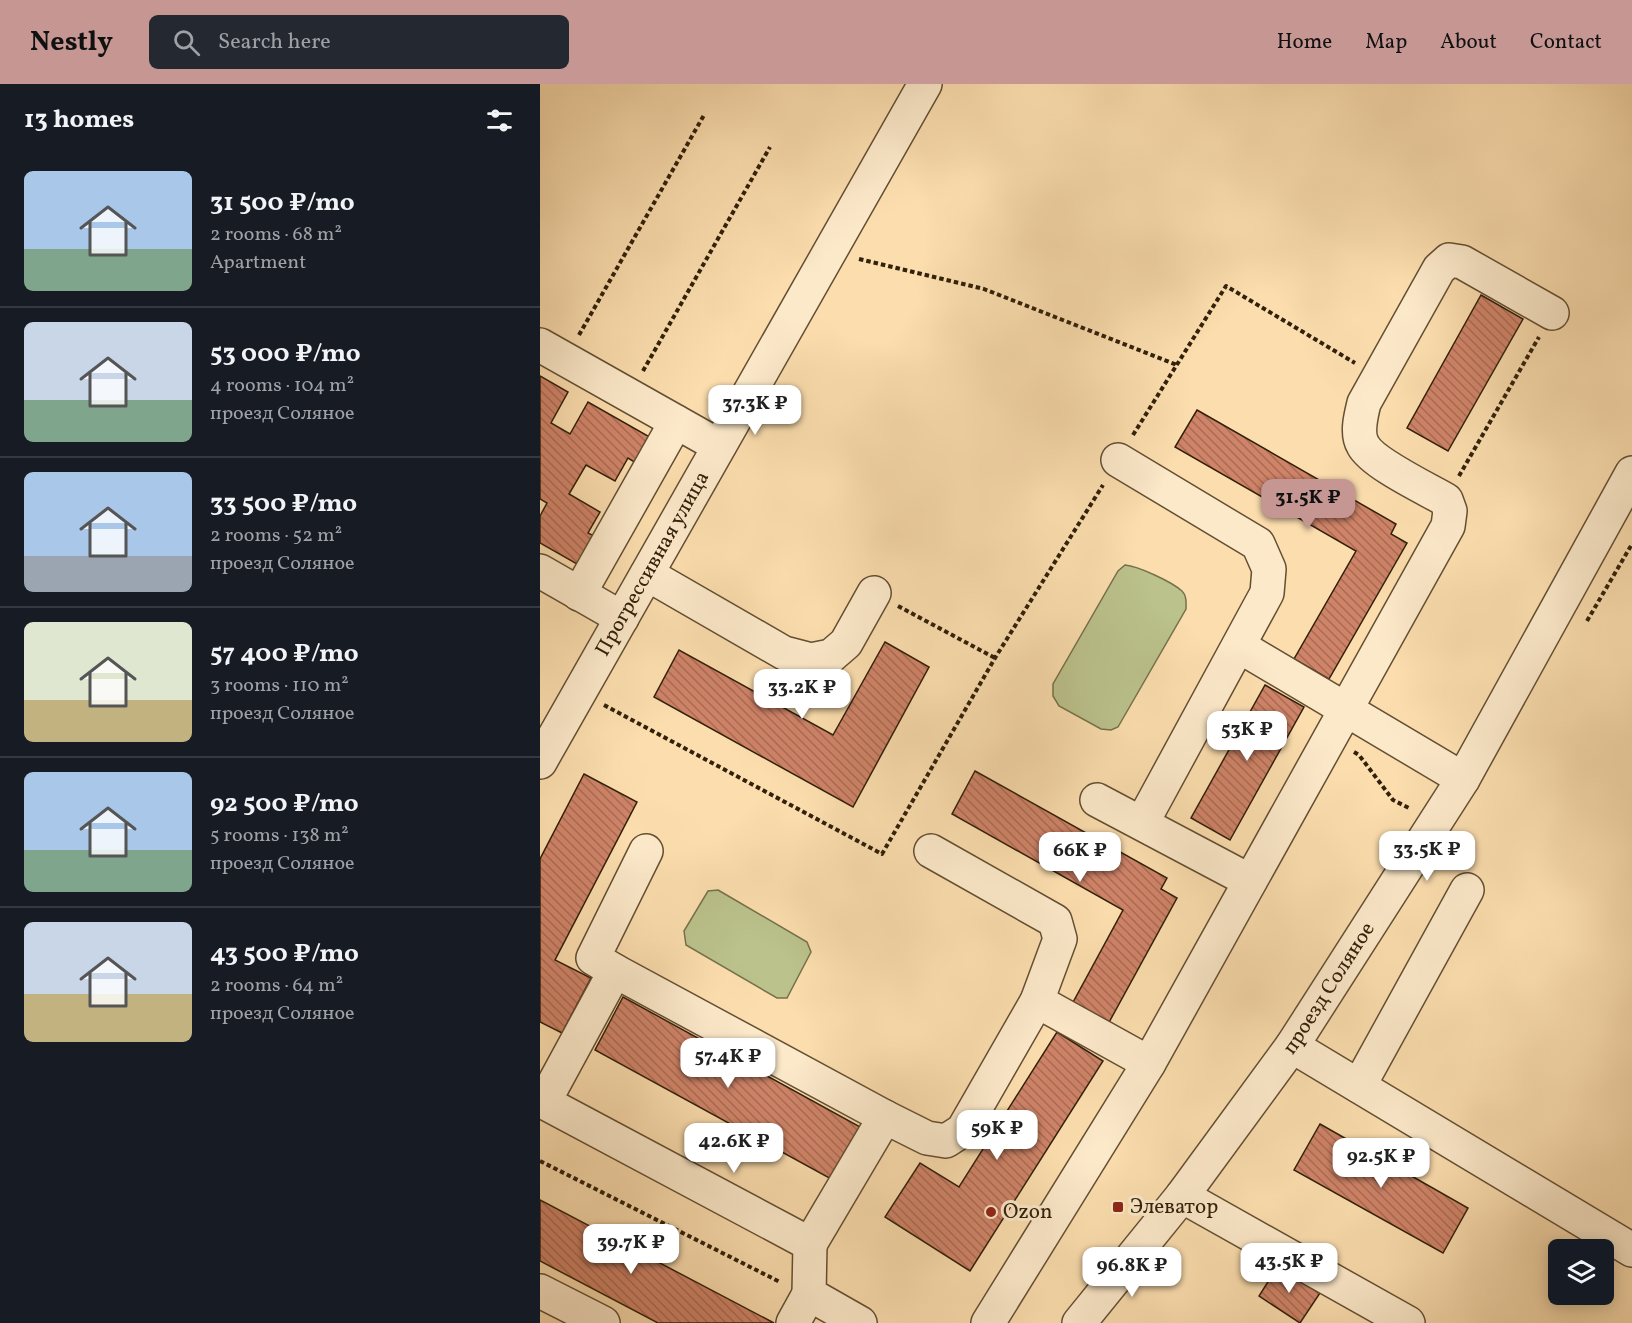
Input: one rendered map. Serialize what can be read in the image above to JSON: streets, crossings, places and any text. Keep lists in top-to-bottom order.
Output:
{
  "streets": {
    "street": ["Прогрессивная улица", "проезд Соляное"]
  },
  "places": {
    "transit": ["Элеватор"],
    "other": ["Ozon"]
  },
  "page": {
    "header": "Nestly",
    "search": "Search here",
    "nav": [
      "Home",
      "Map",
      "About",
      "Contact"
    ],
    "heading": "13 homes",
    "list": [
      {
        "name": "31 500 ₽/mo",
        "note": "2 rooms · 68 m² · Apartment"
      },
      {
        "name": "53 000 ₽/mo",
        "note": "4 rooms · 104 m² · проезд Соляное"
      },
      {
        "name": "33 500 ₽/mo",
        "note": "2 rooms · 52 m² · проезд Соляное"
      },
      {
        "name": "57 400 ₽/mo",
        "note": "3 rooms · 110 m² · проезд Соляное"
      },
      {
        "name": "92 500 ₽/mo",
        "note": "5 rooms · 138 m² · проезд Соляное"
      },
      {
        "name": "43 500 ₽/mo",
        "note": "2 rooms · 64 m² · проезд Соляное"
      }
    ],
    "price": [
      "37.3K ₽",
      "31.5K ₽",
      "33.2K ₽",
      "53K ₽",
      "33.5K ₽",
      "66K ₽",
      "57.4K ₽",
      "59K ₽",
      "42.6K ₽",
      "92.5K ₽",
      "39.7K ₽",
      "43.5K ₽",
      "96.8K ₽"
    ]
  }
}
